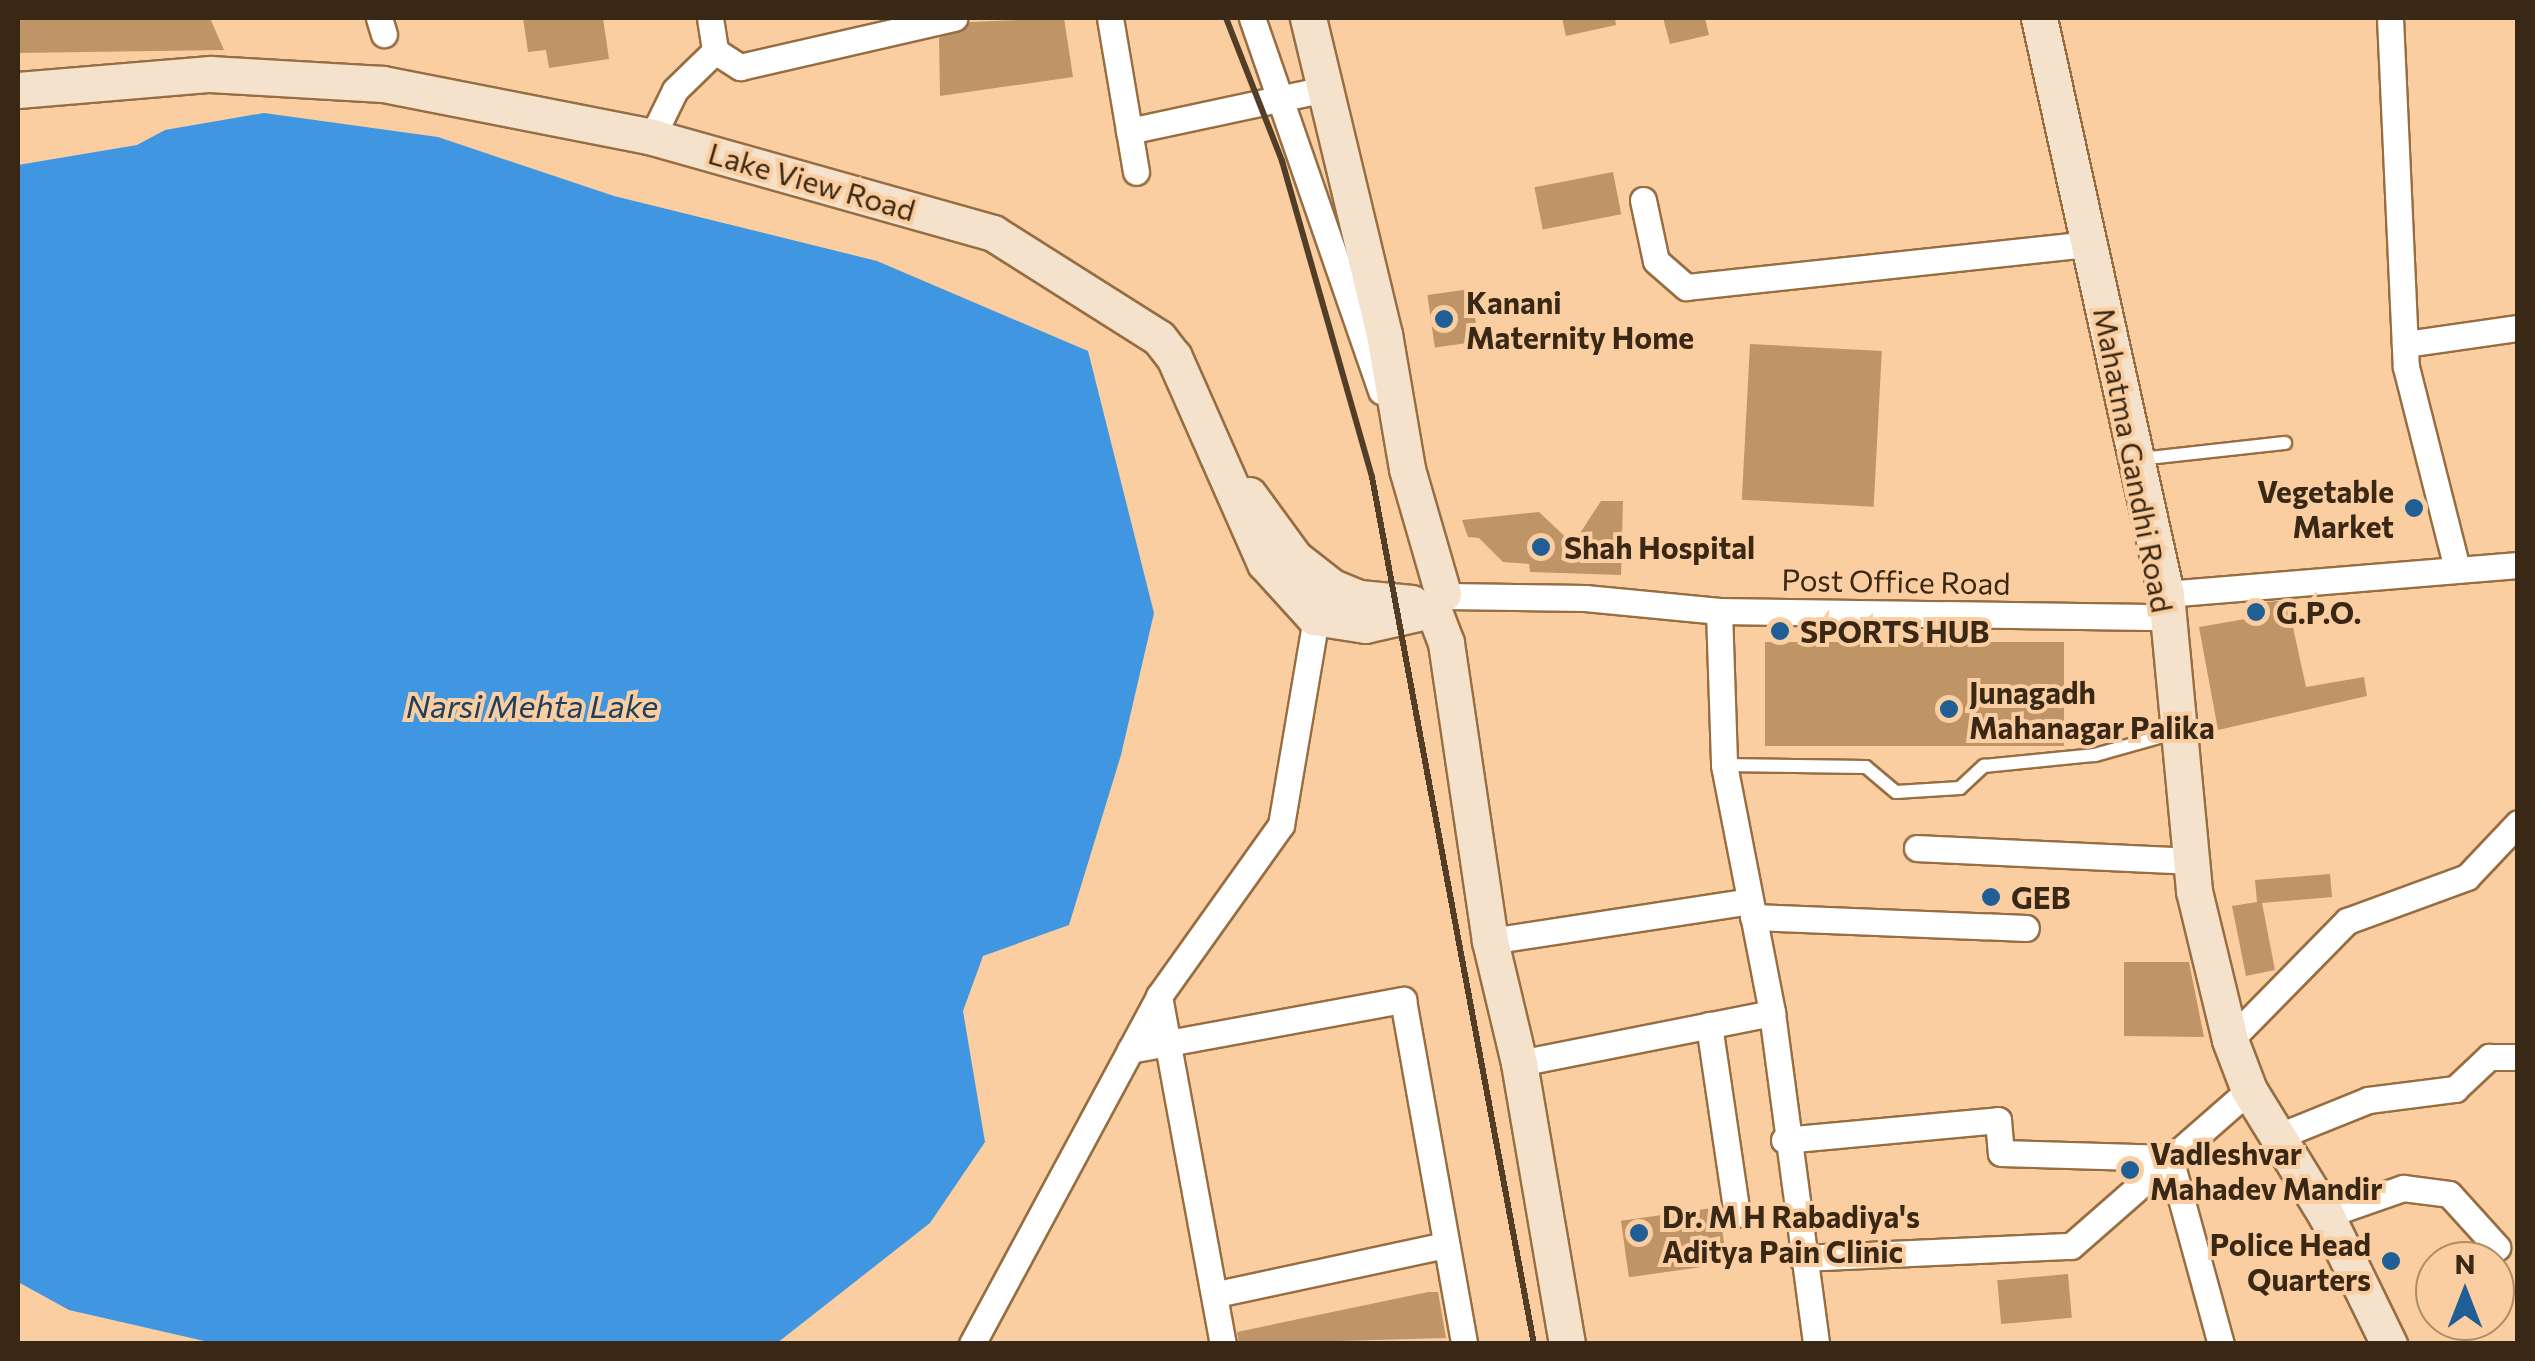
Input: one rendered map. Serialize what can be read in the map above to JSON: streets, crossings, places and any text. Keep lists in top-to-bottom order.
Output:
{
  "streets": {
    "main road": ["Lake View Road", "Mahatma Gandhi Road"],
    "street": ["Post Office Road"]
  },
  "crossings": [
    ["Mahatma Gandhi Road", "Post Office Road"]
  ],
  "water": ["Narsi Mehta Lake"],
  "places": [
    "Kanani Maternity Home",
    "Vegetable Market",
    "Shah Hospital",
    "G.P.O.",
    "SPORTS HUB",
    "Junagadh Mahanagar Palika",
    "GEB",
    "Vadleshvar Mahadev Mandir",
    "Dr. M H Rabadiya's Aditya Pain Clinic",
    "Police Head Quarters"
  ],
  "north": "top"
}
